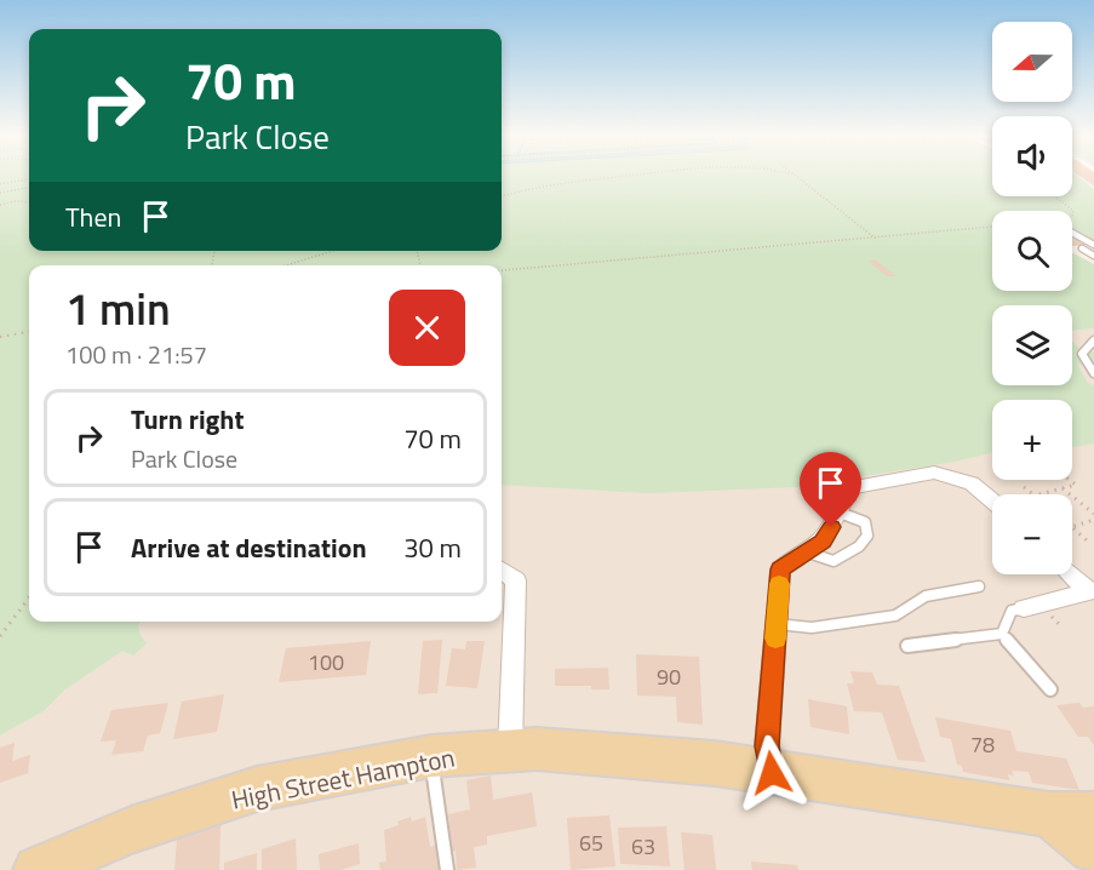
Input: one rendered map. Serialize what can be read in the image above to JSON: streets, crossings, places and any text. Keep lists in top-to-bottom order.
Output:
{
  "streets": {
    "main road": ["High Street Hampton"]
  },
  "house_numbers": [
    "100",
    "90",
    "78",
    "65",
    "63"
  ],
  "north": "left",
  "page": {
    "map_buttons": ["+", "−"],
    "turn": ["70 m", "Park Close"],
    "then": "Then",
    "heading": ["1 min", "100 m · 21:57"],
    "list": [
      {
        "name": "Turn right",
        "note": "Park Close",
        "value": "70 m"
      },
      {
        "name": "Arrive at destination",
        "value": "30 m"
      }
    ]
  }
}
